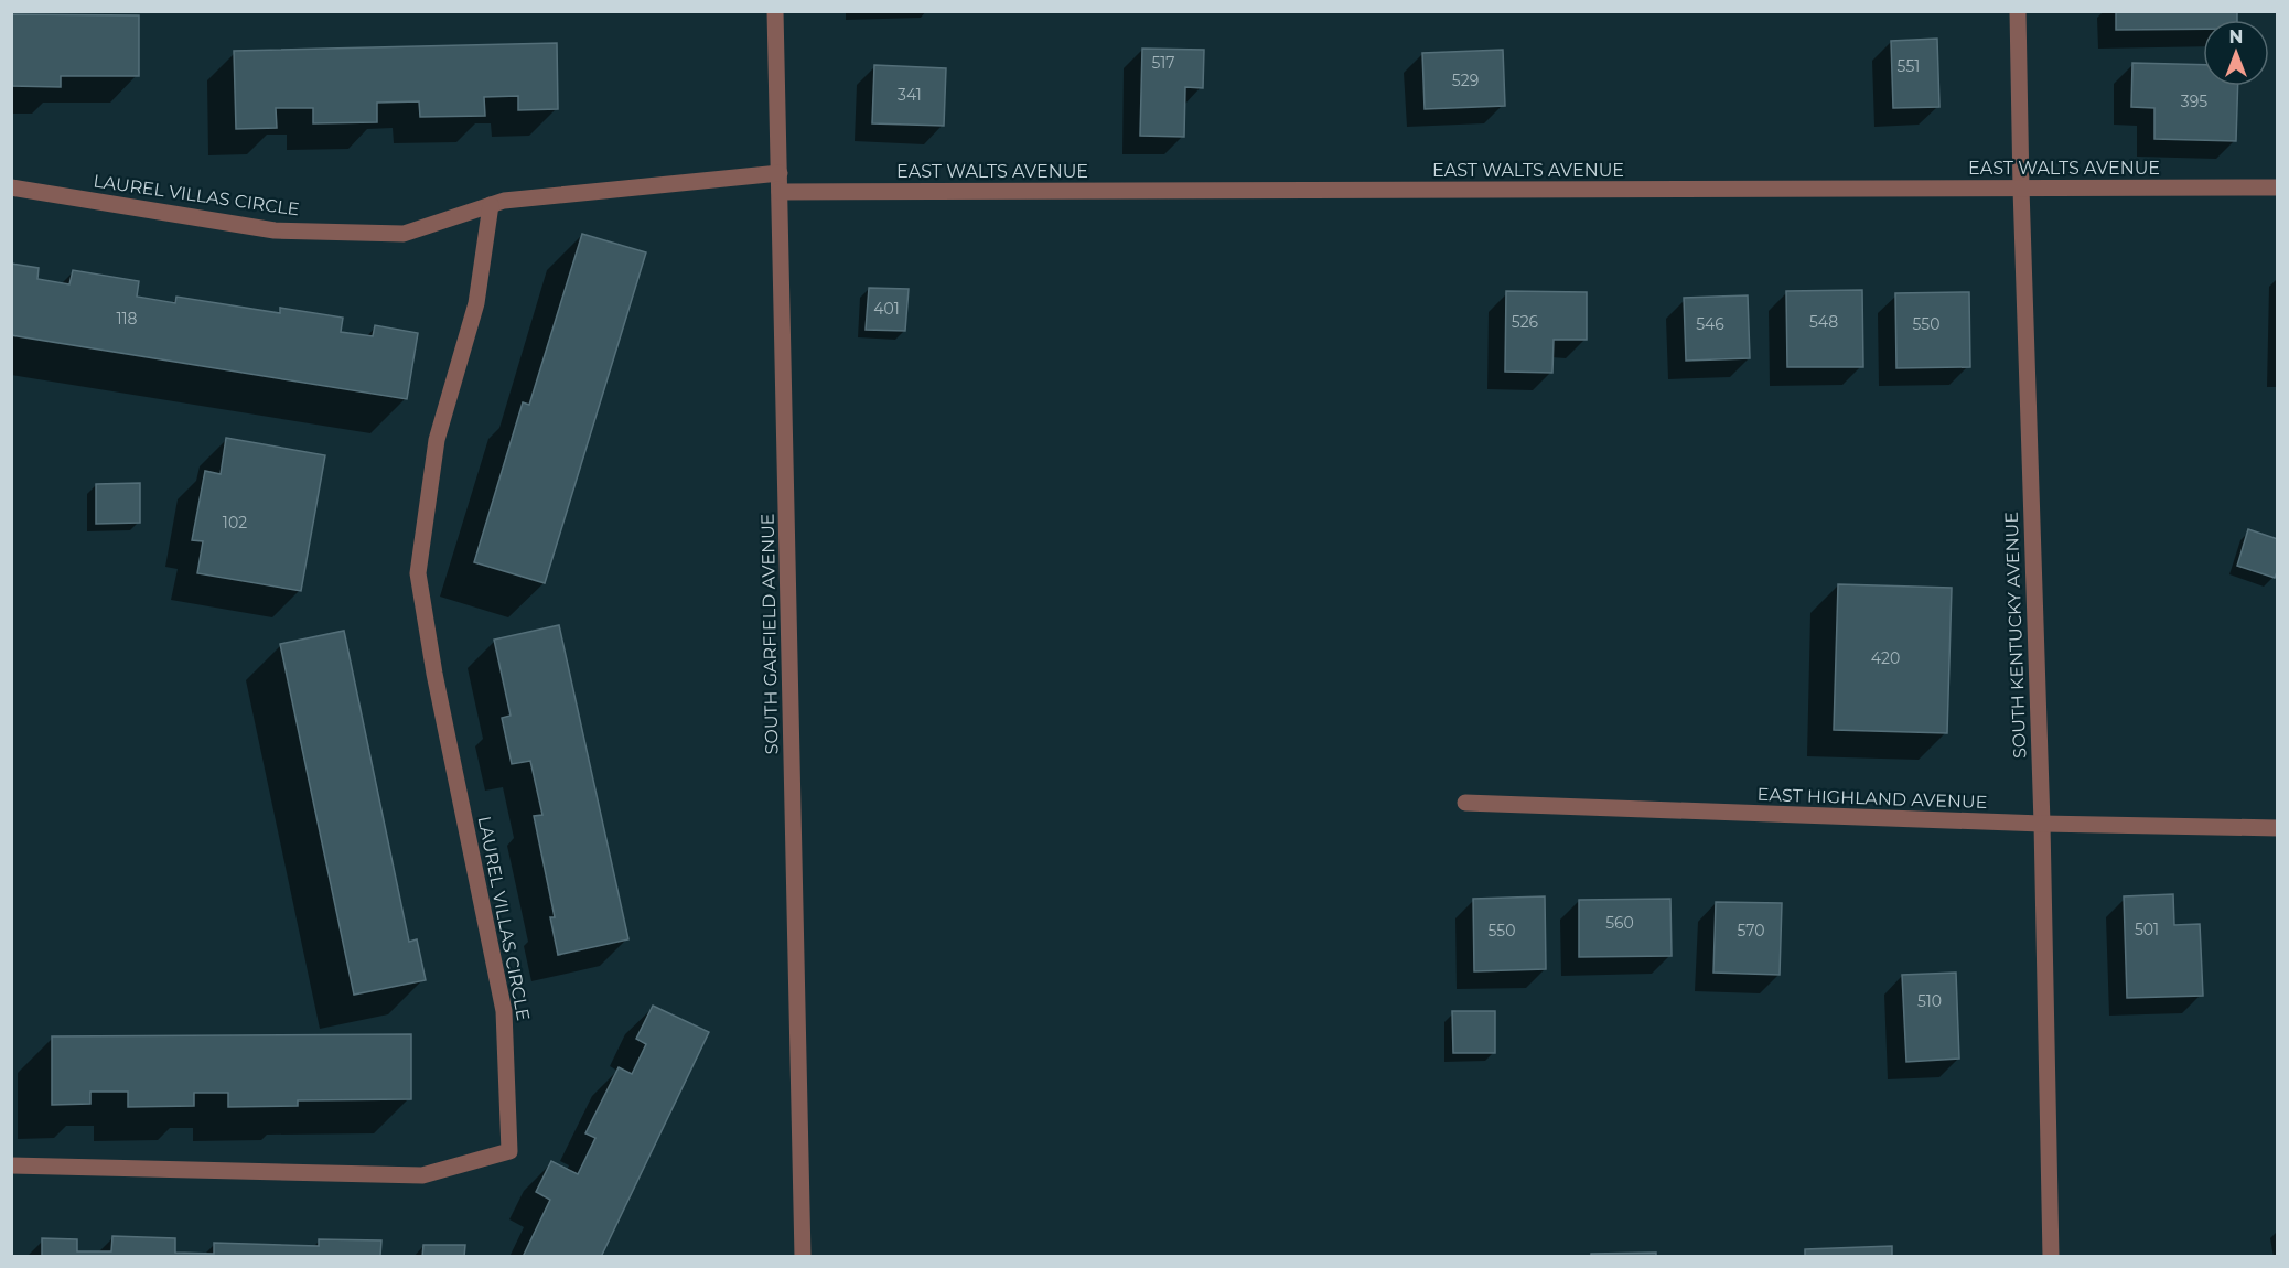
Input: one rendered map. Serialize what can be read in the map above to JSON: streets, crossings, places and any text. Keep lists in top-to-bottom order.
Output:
{
  "streets": {
    "street": [
      "EAST WALTS AVENUE",
      "LAUREL VILLAS CIRCLE",
      "SOUTH GARFIELD AVENUE",
      "SOUTH KENTUCKY AVENUE",
      "EAST HIGHLAND AVENUE"
    ]
  },
  "crossings": [
    ["EAST WALTS AVENUE", "SOUTH GARFIELD AVENUE"],
    ["EAST WALTS AVENUE", "SOUTH KENTUCKY AVENUE"],
    ["LAUREL VILLAS CIRCLE", "SOUTH GARFIELD AVENUE"],
    ["SOUTH KENTUCKY AVENUE", "EAST HIGHLAND AVENUE"]
  ],
  "house_numbers": [
    "517",
    "551",
    "529",
    "341",
    "395",
    "401",
    "118",
    "526",
    "548",
    "546",
    "550",
    "102",
    "420",
    "560",
    "501",
    "550",
    "570",
    "510"
  ],
  "north": "top"
}
